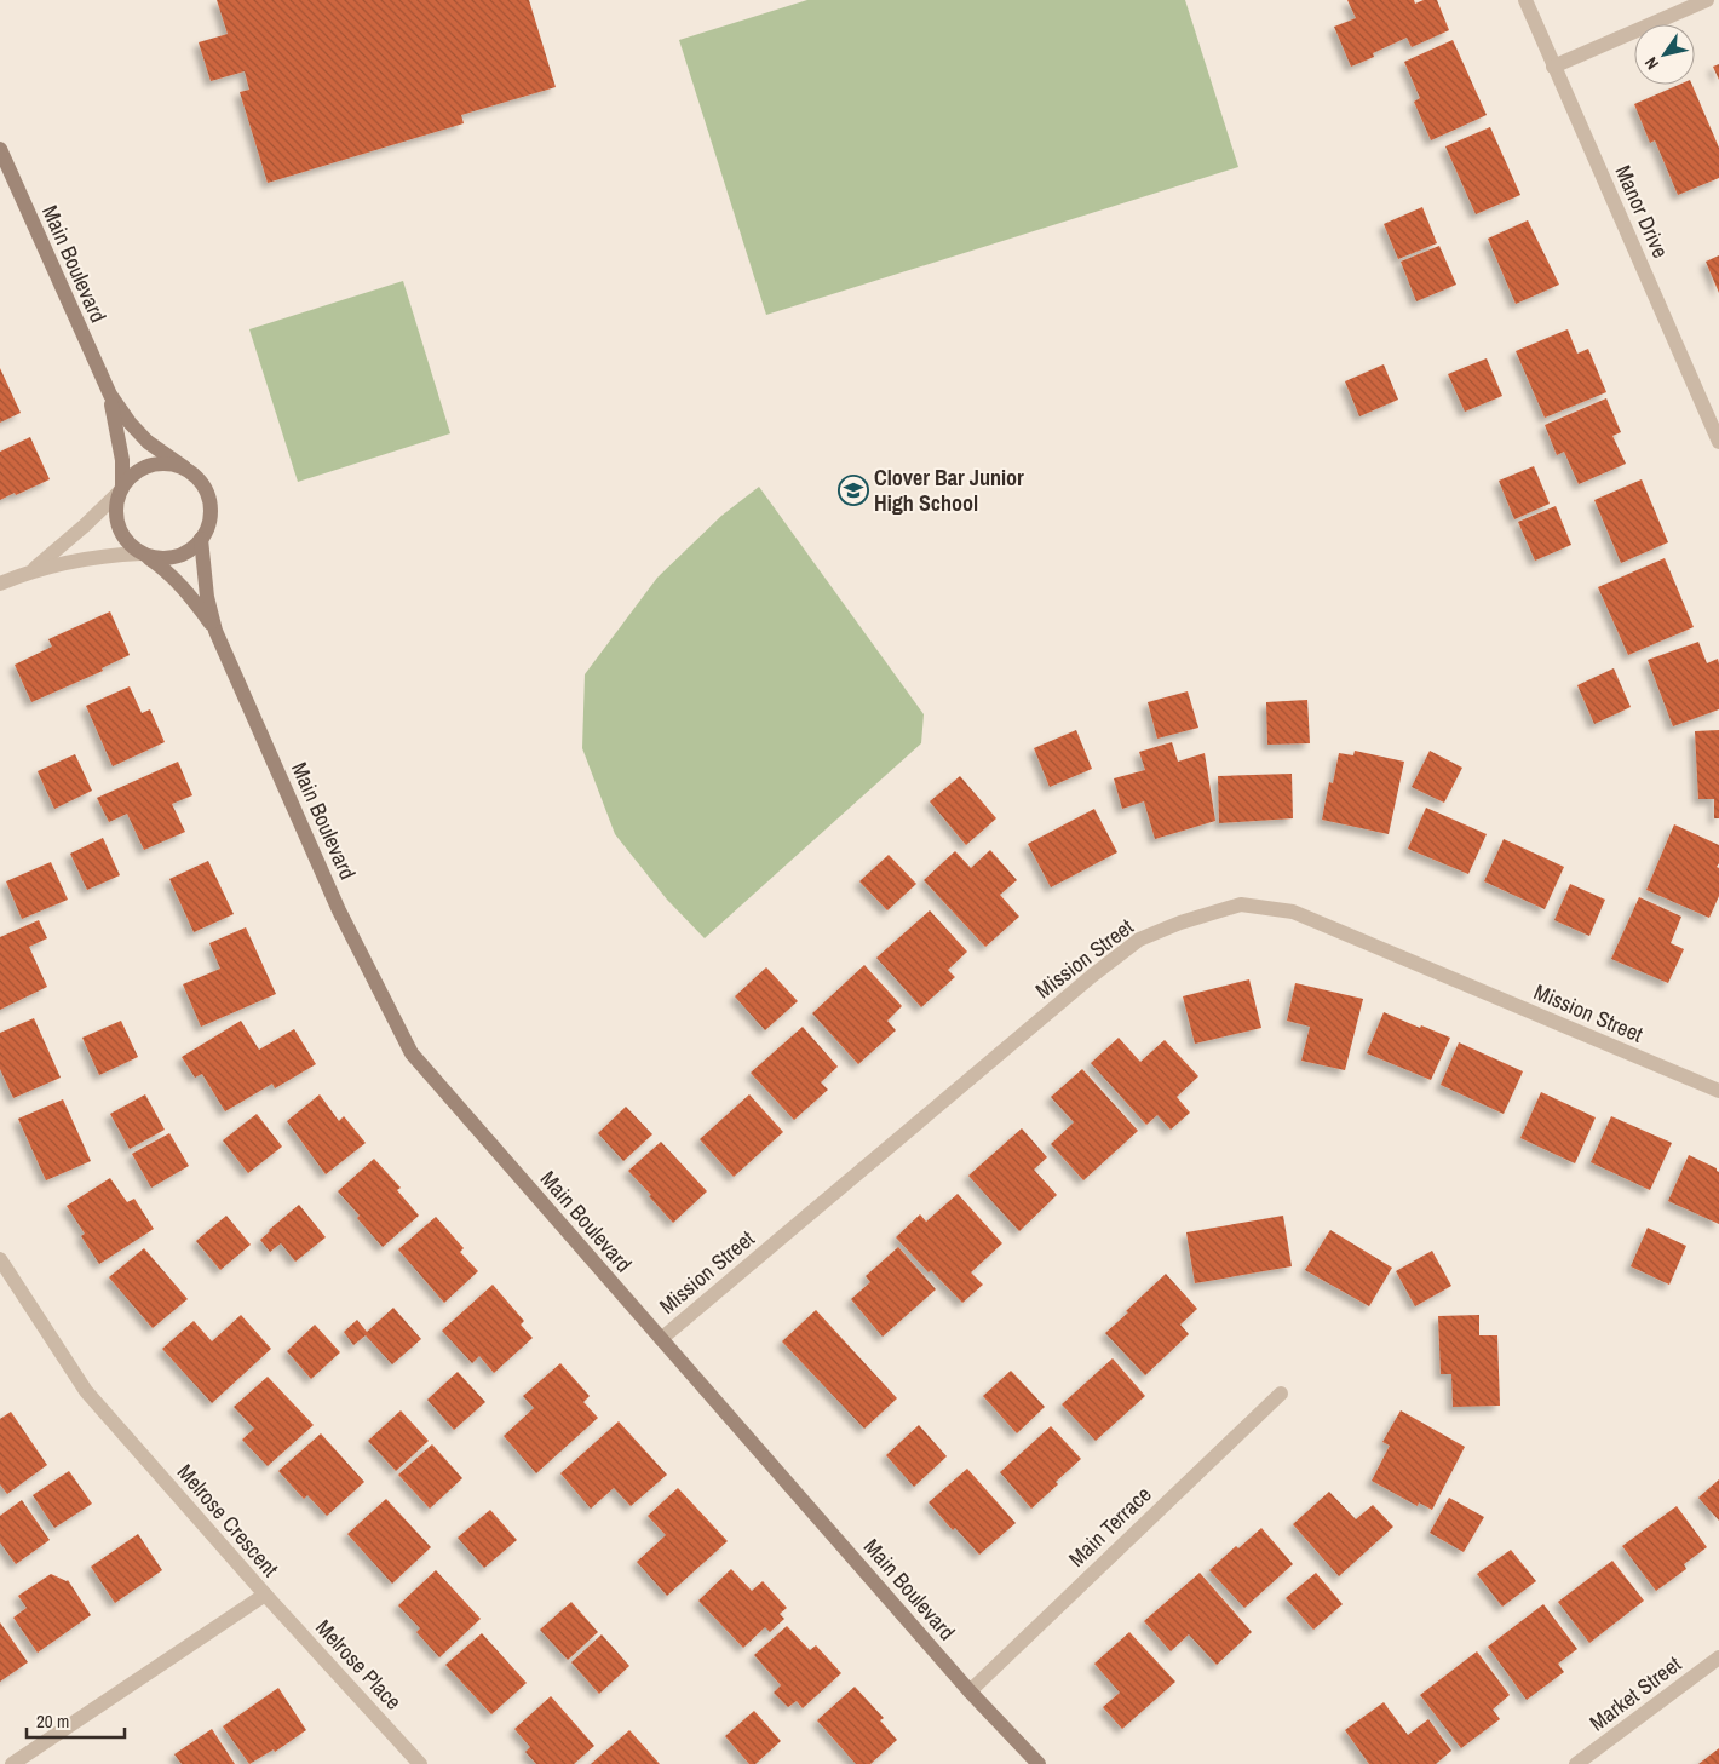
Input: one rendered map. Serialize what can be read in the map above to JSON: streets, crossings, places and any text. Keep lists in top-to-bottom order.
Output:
{
  "streets": {
    "street": [
      "Manor Drive",
      "Main Boulevard",
      "Mission Street",
      "Melrose Crescent",
      "Main Terrace",
      "Melrose Place",
      "Market Street"
    ]
  },
  "crossings": [
    ["Main Boulevard", "Mission Street"],
    ["Main Boulevard", "Main Terrace"],
    ["Melrose Crescent", "Melrose Place"]
  ],
  "places": {
    "school or university": ["Clover Bar Junior High School"]
  },
  "scale_bar": "20 m",
  "north": "bottom left"
}
